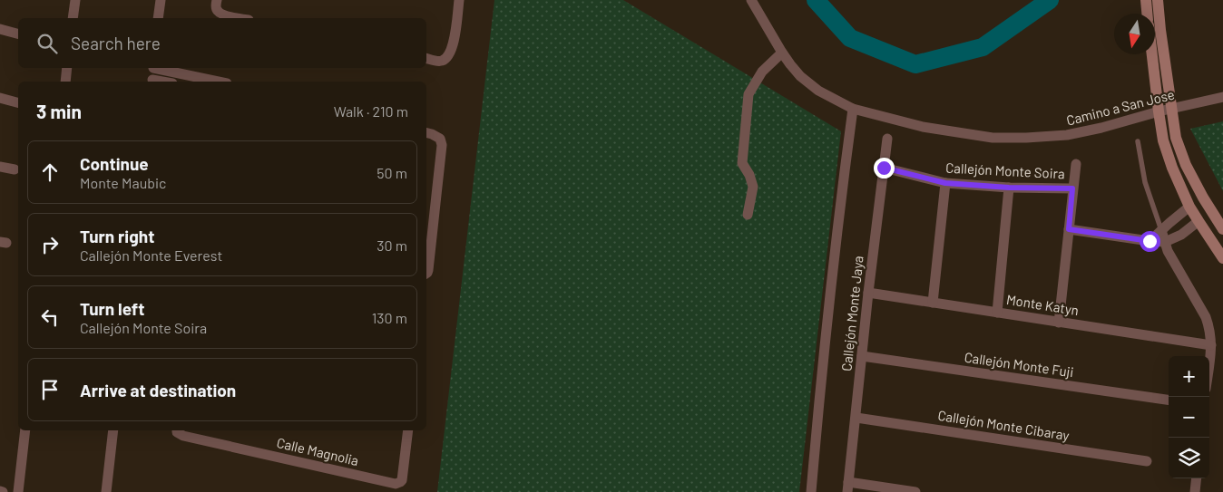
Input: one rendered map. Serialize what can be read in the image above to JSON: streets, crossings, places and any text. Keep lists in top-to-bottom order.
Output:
{
  "streets": {
    "street": [
      "Camino a San Jose",
      "Callejón Monte Soira",
      "Monte Katyn",
      "Callejón Monte Jaya",
      "Callejón Monte Fuji",
      "Callejón Monte Cibaray",
      "Calle Magnolia"
    ]
  },
  "crossings": [
    ["Callejón Monte Soira", "Callejón Monte Jaya"],
    ["Monte Katyn", "Callejón Monte Jaya"],
    ["Callejón Monte Jaya", "Callejón Monte Fuji"],
    ["Callejón Monte Jaya", "Callejón Monte Cibaray"]
  ],
  "north": "bottom",
  "page": {
    "search": "Search here",
    "heading": ["3 min", "Walk · 210 m"],
    "list": [
      ["Continue", "Monte Maubic", "50 m"],
      ["Turn right", "Callejón Monte Everest", "30 m"],
      ["Turn left", "Callejón Monte Soira", "130 m"],
      "Arrive at destination"
    ],
    "map_buttons": ["+", "−"]
  }
}
